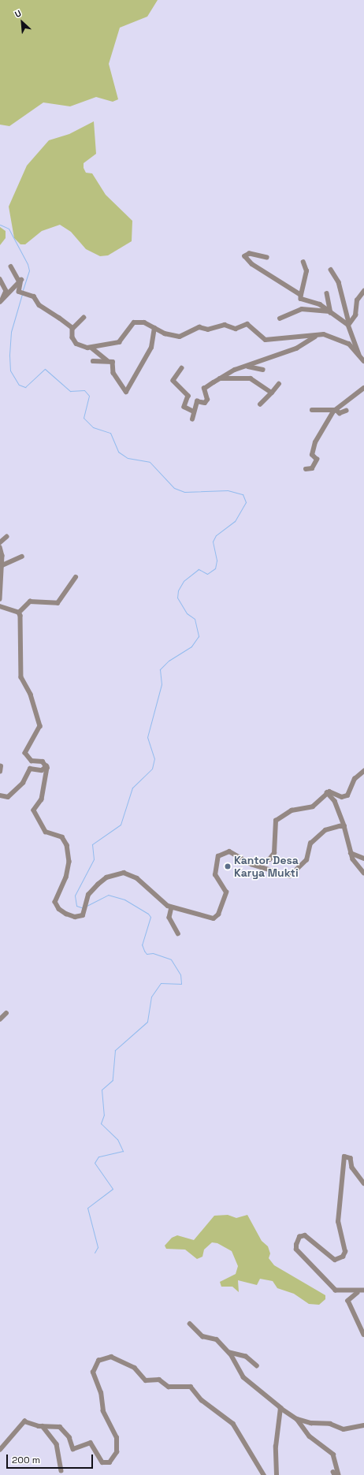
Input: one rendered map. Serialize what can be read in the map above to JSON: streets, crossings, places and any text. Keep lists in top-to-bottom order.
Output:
{
  "places": ["Kantor Desa Karya Mukti"],
  "scale_bar": "200 m",
  "north": "top left"
}
